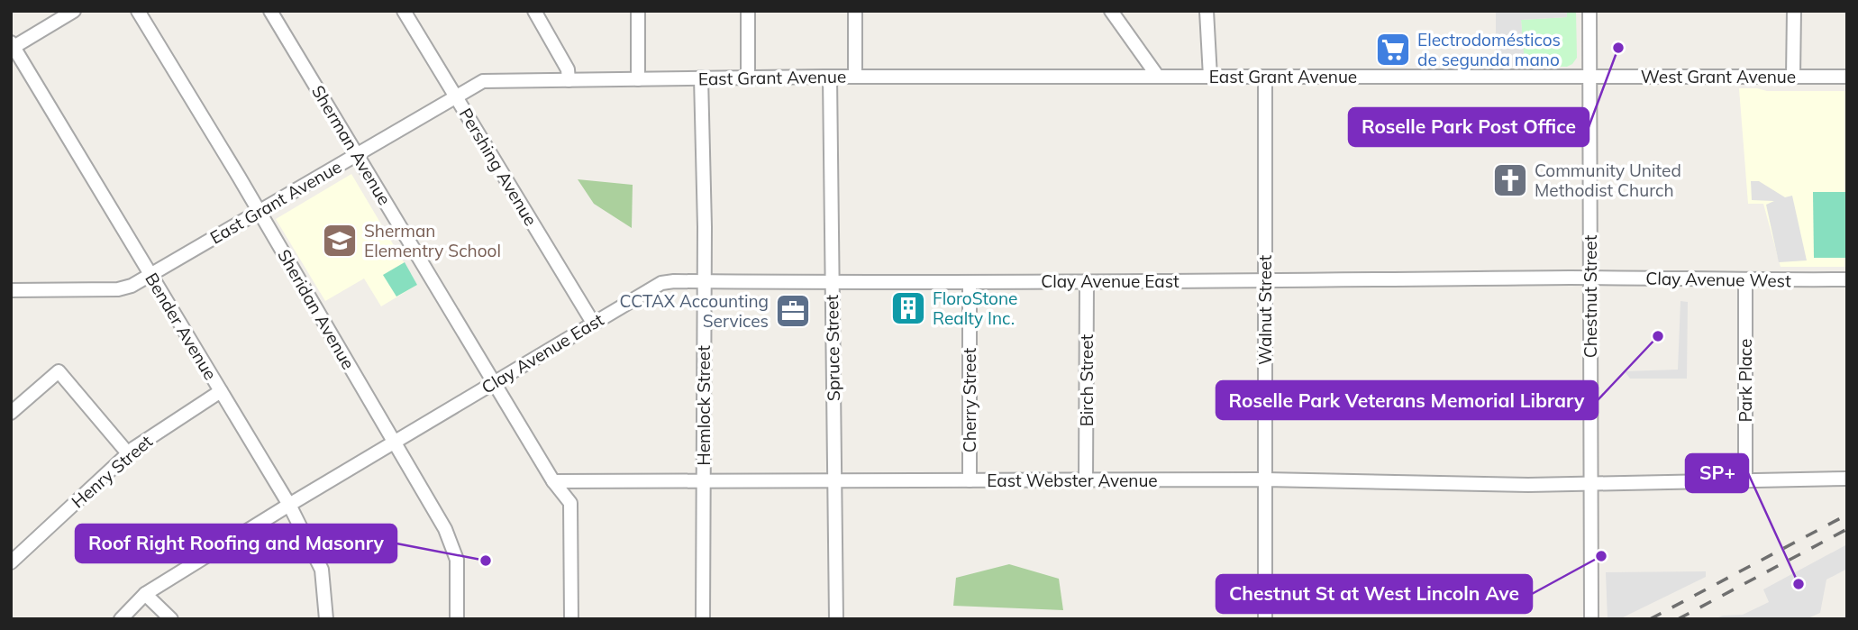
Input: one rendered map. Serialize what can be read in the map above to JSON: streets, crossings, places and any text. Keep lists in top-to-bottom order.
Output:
{
  "streets": {
    "street": [
      "East Grant Avenue",
      "West Grant Avenue",
      "Sherman Avenue",
      "Pershing Avenue",
      "Clay Avenue West",
      "Clay Avenue East",
      "Chestnut Street",
      "Sheridan Avenue",
      "Walnut Street",
      "Bender Avenue",
      "Spruce Street",
      "Birch Street",
      "Park Place",
      "Cherry Street",
      "Hemlock Street",
      "Henry Street",
      "East Webster Avenue"
    ]
  },
  "crossings": [
    ["East Grant Avenue", "West Grant Avenue"],
    ["East Grant Avenue", "Sherman Avenue"],
    ["East Grant Avenue", "Pershing Avenue"],
    ["East Grant Avenue", "Chestnut Street"],
    ["East Grant Avenue", "Sheridan Avenue"],
    ["East Grant Avenue", "Walnut Street"],
    ["East Grant Avenue", "Bender Avenue"],
    ["East Grant Avenue", "Spruce Street"],
    ["East Grant Avenue", "Hemlock Street"],
    ["West Grant Avenue", "Chestnut Street"],
    ["Sherman Avenue", "Clay Avenue East"],
    ["Sherman Avenue", "East Webster Avenue"],
    ["Pershing Avenue", "Clay Avenue East"],
    ["Clay Avenue West", "Clay Avenue East"],
    ["Clay Avenue West", "Chestnut Street"],
    ["Clay Avenue West", "Park Place"],
    ["Clay Avenue East", "Chestnut Street"],
    ["Clay Avenue East", "Sheridan Avenue"],
    ["Clay Avenue East", "Walnut Street"],
    ["Clay Avenue East", "Bender Avenue"],
    ["Clay Avenue East", "Spruce Street"],
    ["Clay Avenue East", "Birch Street"],
    ["Clay Avenue East", "Cherry Street"],
    ["Clay Avenue East", "Hemlock Street"],
    ["Chestnut Street", "East Webster Avenue"],
    ["Walnut Street", "East Webster Avenue"],
    ["Bender Avenue", "Henry Street"],
    ["Spruce Street", "East Webster Avenue"],
    ["Birch Street", "East Webster Avenue"],
    ["Park Place", "East Webster Avenue"],
    ["Cherry Street", "East Webster Avenue"],
    ["Hemlock Street", "East Webster Avenue"]
  ],
  "places": {
    "other": [
      "Roselle Park Post Office",
      "Roselle Park Veterans Memorial Library",
      "Chestnut St at West Lincoln Ave",
      "Roof Right Roofing and Masonry",
      "SP+"
    ],
    "supermarket": ["Electrodomésticos de segunda mano"],
    "church": ["Community United Methodist Church"],
    "school or university": ["Sherman Elementry School"],
    "building": ["FloroStone Realty Inc."],
    "office": ["CCTAX Accounting Services"]
  }
}
